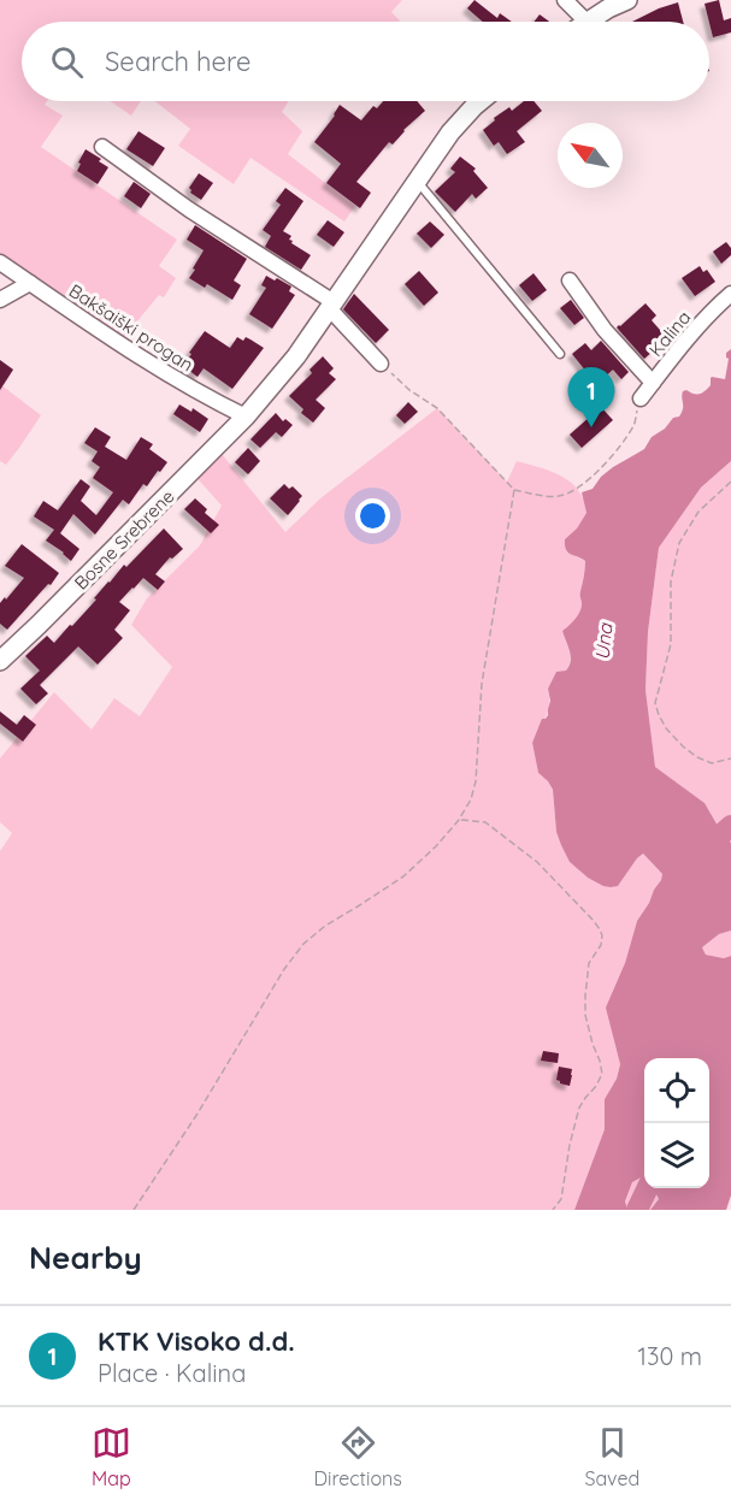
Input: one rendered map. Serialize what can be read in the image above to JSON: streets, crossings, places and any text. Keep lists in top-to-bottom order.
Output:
{
  "streets": {
    "street": ["Bakšaiški progan", "Kalina", "Bosne Srebrene"]
  },
  "crossings": [
    ["Bakšaiški progan", "Bosne Srebrene"]
  ],
  "water": ["Una"],
  "north": "top left",
  "page": {
    "search": "Search here",
    "pins": "1",
    "heading": "Nearby",
    "list": [
      {
        "mark": "1",
        "name": "KTK Visoko d.d.",
        "note": "Place · Kalina",
        "value": "130 m"
      }
    ],
    "nav": ["Map", "Directions", "Saved"]
  }
}
